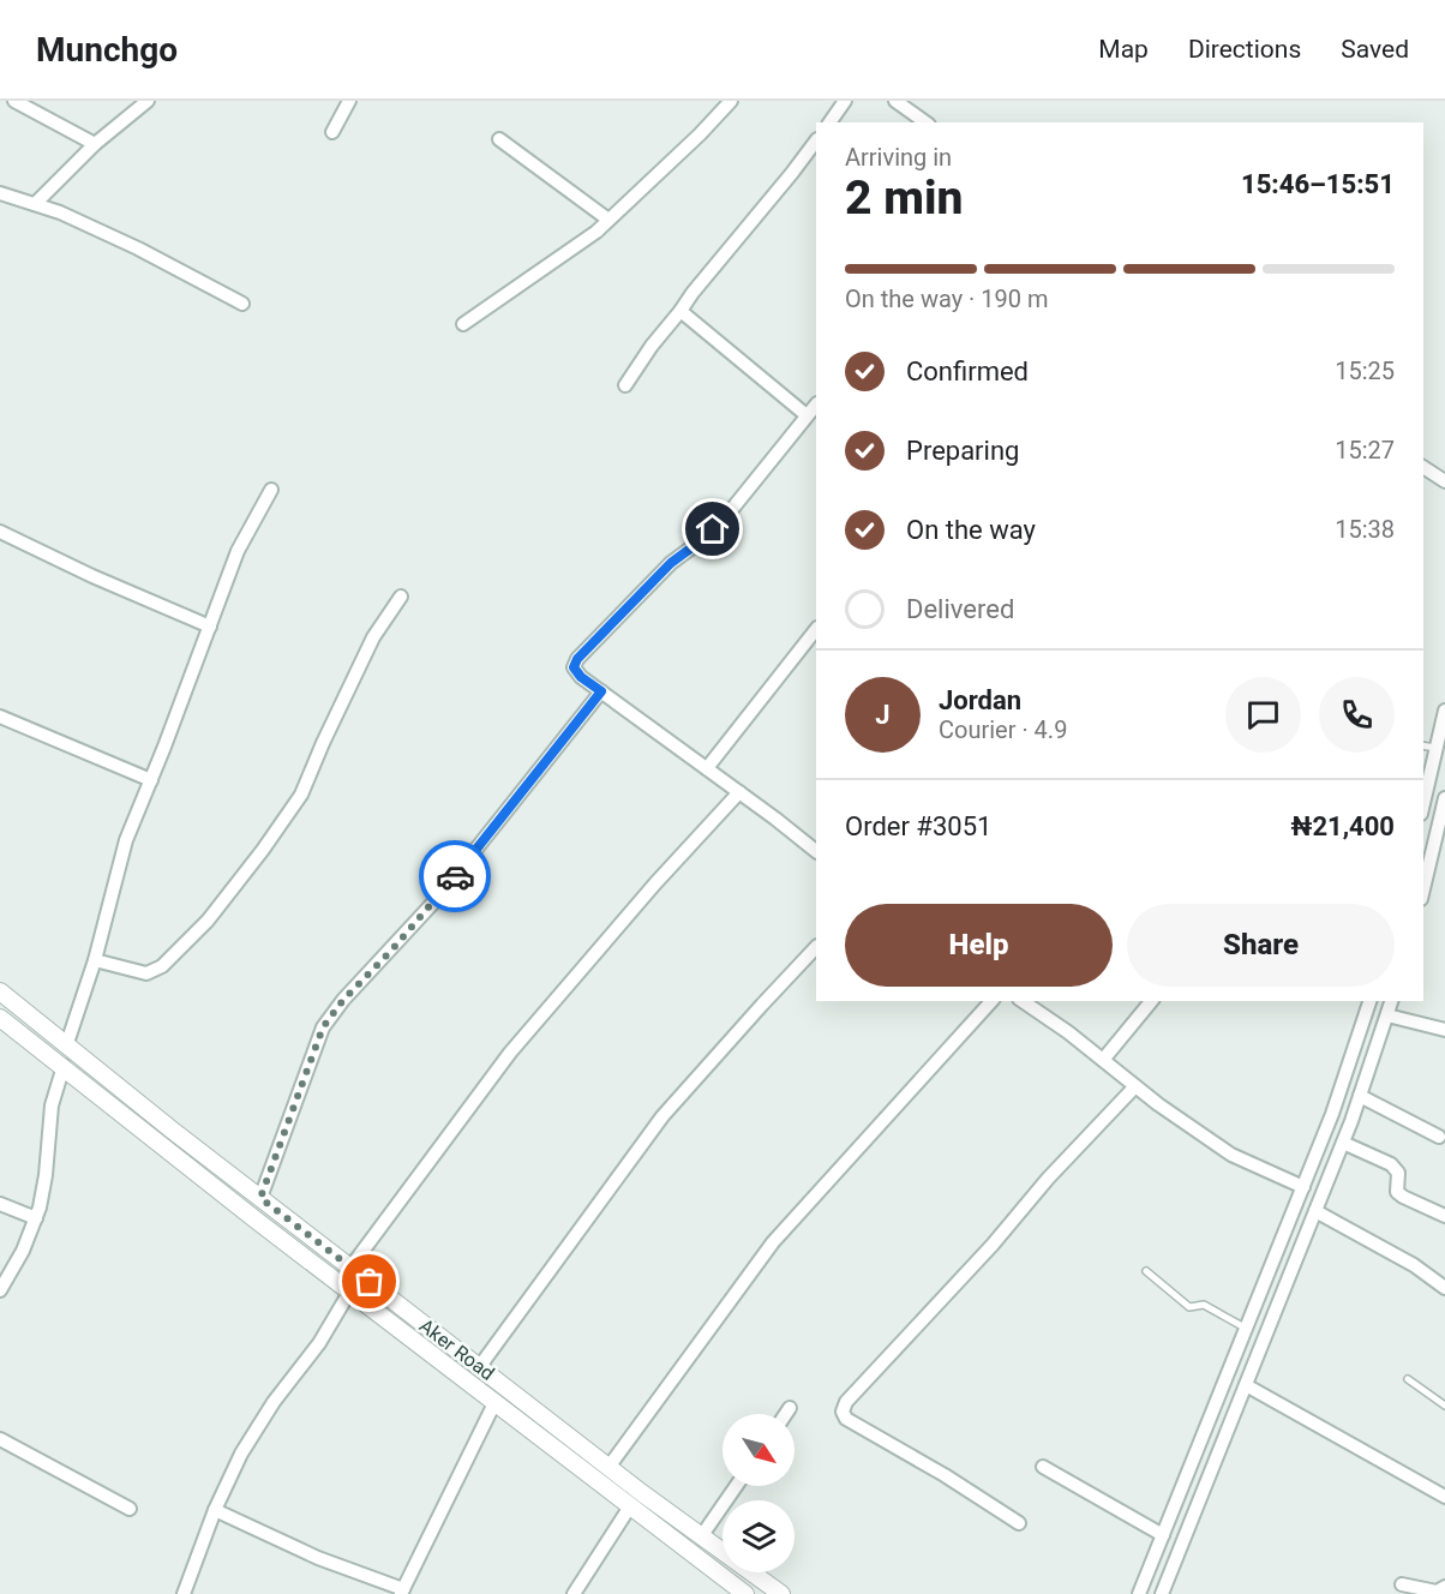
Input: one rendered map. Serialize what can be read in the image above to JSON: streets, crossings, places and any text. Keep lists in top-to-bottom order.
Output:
{
  "streets": {
    "street": ["Aker Road"]
  },
  "north": "bottom right",
  "page": {
    "header": "Munchgo",
    "nav": ["Map", "Directions", "Saved"],
    "heading": ["2 min", "Arriving in", "15:46–15:51"],
    "panel": [
      "Jordan",
      "Courier · 4.9",
      "Order #3051",
      "₦21,400"
    ],
    "bar": "On the way · 190 m",
    "list": [
      ["Confirmed", "15:25"],
      ["Preparing", "15:27"],
      ["On the way", "15:38"],
      "Delivered"
    ],
    "round": "J",
    "buttons": ["Help", "Share"]
  }
}
